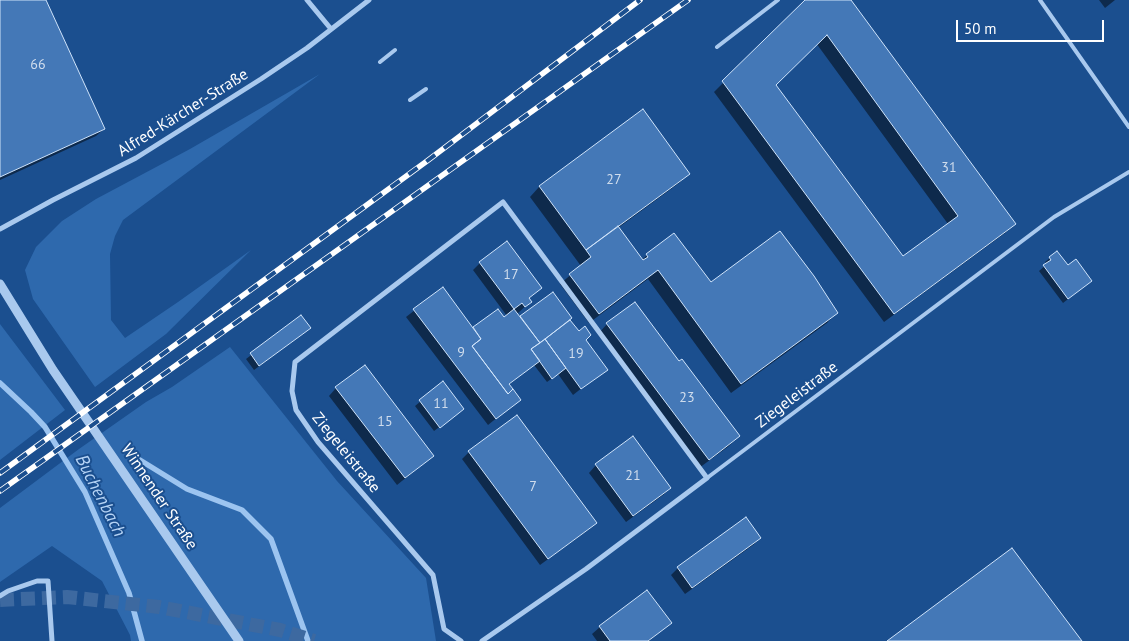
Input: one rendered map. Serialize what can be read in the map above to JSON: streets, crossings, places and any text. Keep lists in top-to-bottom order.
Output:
{
  "streets": {
    "street": ["Alfred-Kärcher-Straße", "Ziegeleistraße", "Winnender Straße"]
  },
  "water": ["Buchenbach"],
  "house_numbers": [
    "66",
    "31",
    "27",
    "17",
    "9",
    "19",
    "23",
    "11",
    "15",
    "21",
    "7"
  ],
  "scale_bar": "50 m"
}
